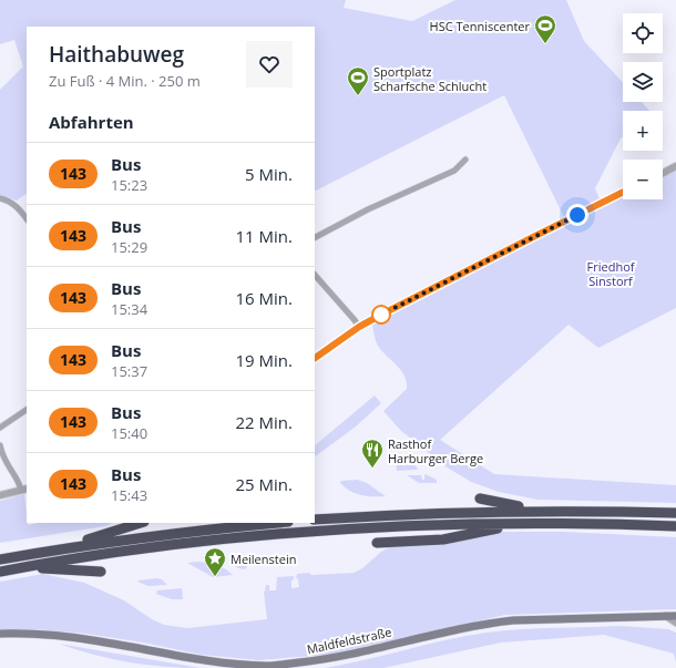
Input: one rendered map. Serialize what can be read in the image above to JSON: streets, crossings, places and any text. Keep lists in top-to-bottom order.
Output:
{
  "streets": {
    "main road": ["Maldfeldstraße"]
  },
  "parks": ["Friedhof Sinstorf"],
  "places": {
    "sports": ["HSC Tenniscenter", "Sportplatz Scharfsche Schlucht"],
    "restaurant": ["Rasthof Harburger Berge"],
    "place": ["Meilenstein"]
  },
  "lines": ["bus line 143"],
  "page": {
    "map_buttons": ["+", "−"],
    "heading": [
      ["Haithabuweg", "Zu Fuß · 4 Min. · 250 m"],
      "Abfahrten"
    ],
    "list": [
      {
        "mark": "143",
        "name": "Bus",
        "note": "15:23",
        "value": "5 Min."
      },
      {
        "mark": "143",
        "name": "Bus",
        "note": "15:29",
        "value": "11 Min."
      },
      {
        "mark": "143",
        "name": "Bus",
        "note": "15:34",
        "value": "16 Min."
      },
      {
        "mark": "143",
        "name": "Bus",
        "note": "15:37",
        "value": "19 Min."
      },
      {
        "mark": "143",
        "name": "Bus",
        "note": "15:40",
        "value": "22 Min."
      },
      {
        "mark": "143",
        "name": "Bus",
        "note": "15:43",
        "value": "25 Min."
      }
    ]
  }
}
